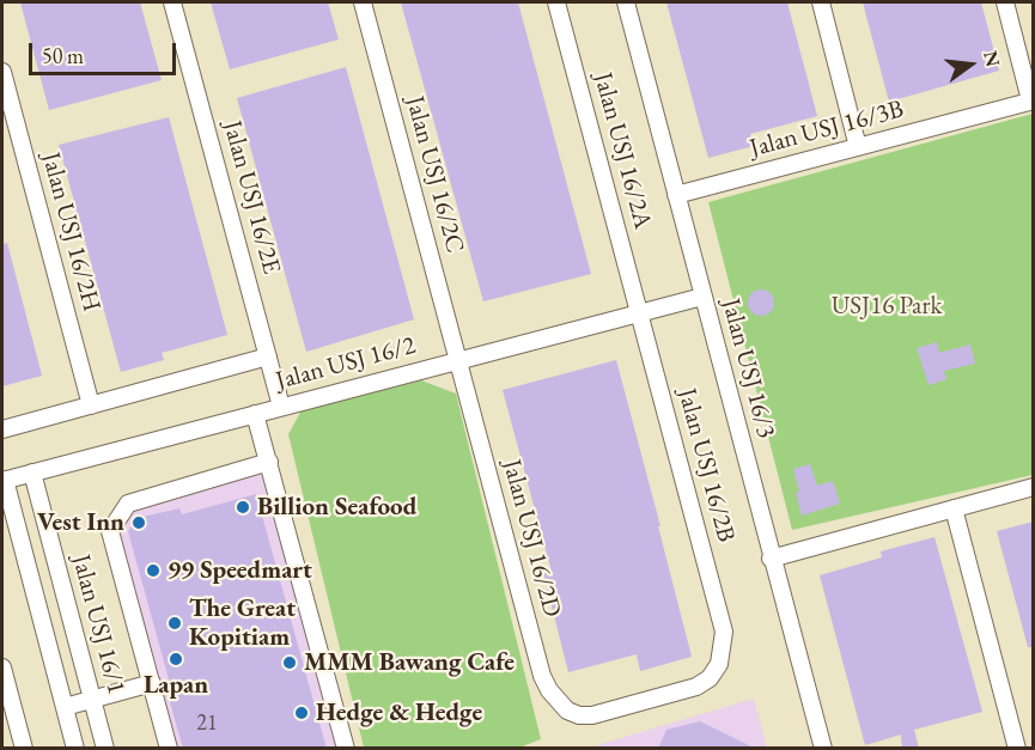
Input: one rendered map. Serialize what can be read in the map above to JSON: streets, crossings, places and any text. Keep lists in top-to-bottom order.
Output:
{
  "streets": {
    "street": [
      "Jalan USJ 16/3B",
      "Jalan USJ 16/2A",
      "Jalan USJ 16/2C",
      "Jalan USJ 16/2E",
      "Jalan USJ 16/2H",
      "Jalan USJ 16/2",
      "Jalan USJ 16/3",
      "Jalan USJ 16/2B",
      "Jalan USJ 16/2D",
      "Jalan USJ 16/1"
    ]
  },
  "crossings": [
    ["Jalan USJ 16/3B", "Jalan USJ 16/3"],
    ["Jalan USJ 16/2A", "Jalan USJ 16/2"],
    ["Jalan USJ 16/2A", "Jalan USJ 16/2B"],
    ["Jalan USJ 16/2C", "Jalan USJ 16/2"],
    ["Jalan USJ 16/2C", "Jalan USJ 16/2D"],
    ["Jalan USJ 16/2E", "Jalan USJ 16/2"],
    ["Jalan USJ 16/2H", "Jalan USJ 16/2"],
    ["Jalan USJ 16/2", "Jalan USJ 16/3"],
    ["Jalan USJ 16/2", "Jalan USJ 16/2B"],
    ["Jalan USJ 16/2", "Jalan USJ 16/2D"],
    ["Jalan USJ 16/2", "Jalan USJ 16/1"],
    ["Jalan USJ 16/2B", "Jalan USJ 16/2D"]
  ],
  "parks": ["USJ16 Park"],
  "places": [
    "Billion Seafood",
    "Vest Inn",
    "99 Speedmart",
    "The Great Kopitiam",
    "Lapan",
    "MMM Bawang Cafe",
    "Hedge & Hedge"
  ],
  "house_numbers": ["21"],
  "scale_bar": "50 m",
  "north": "right"
}
